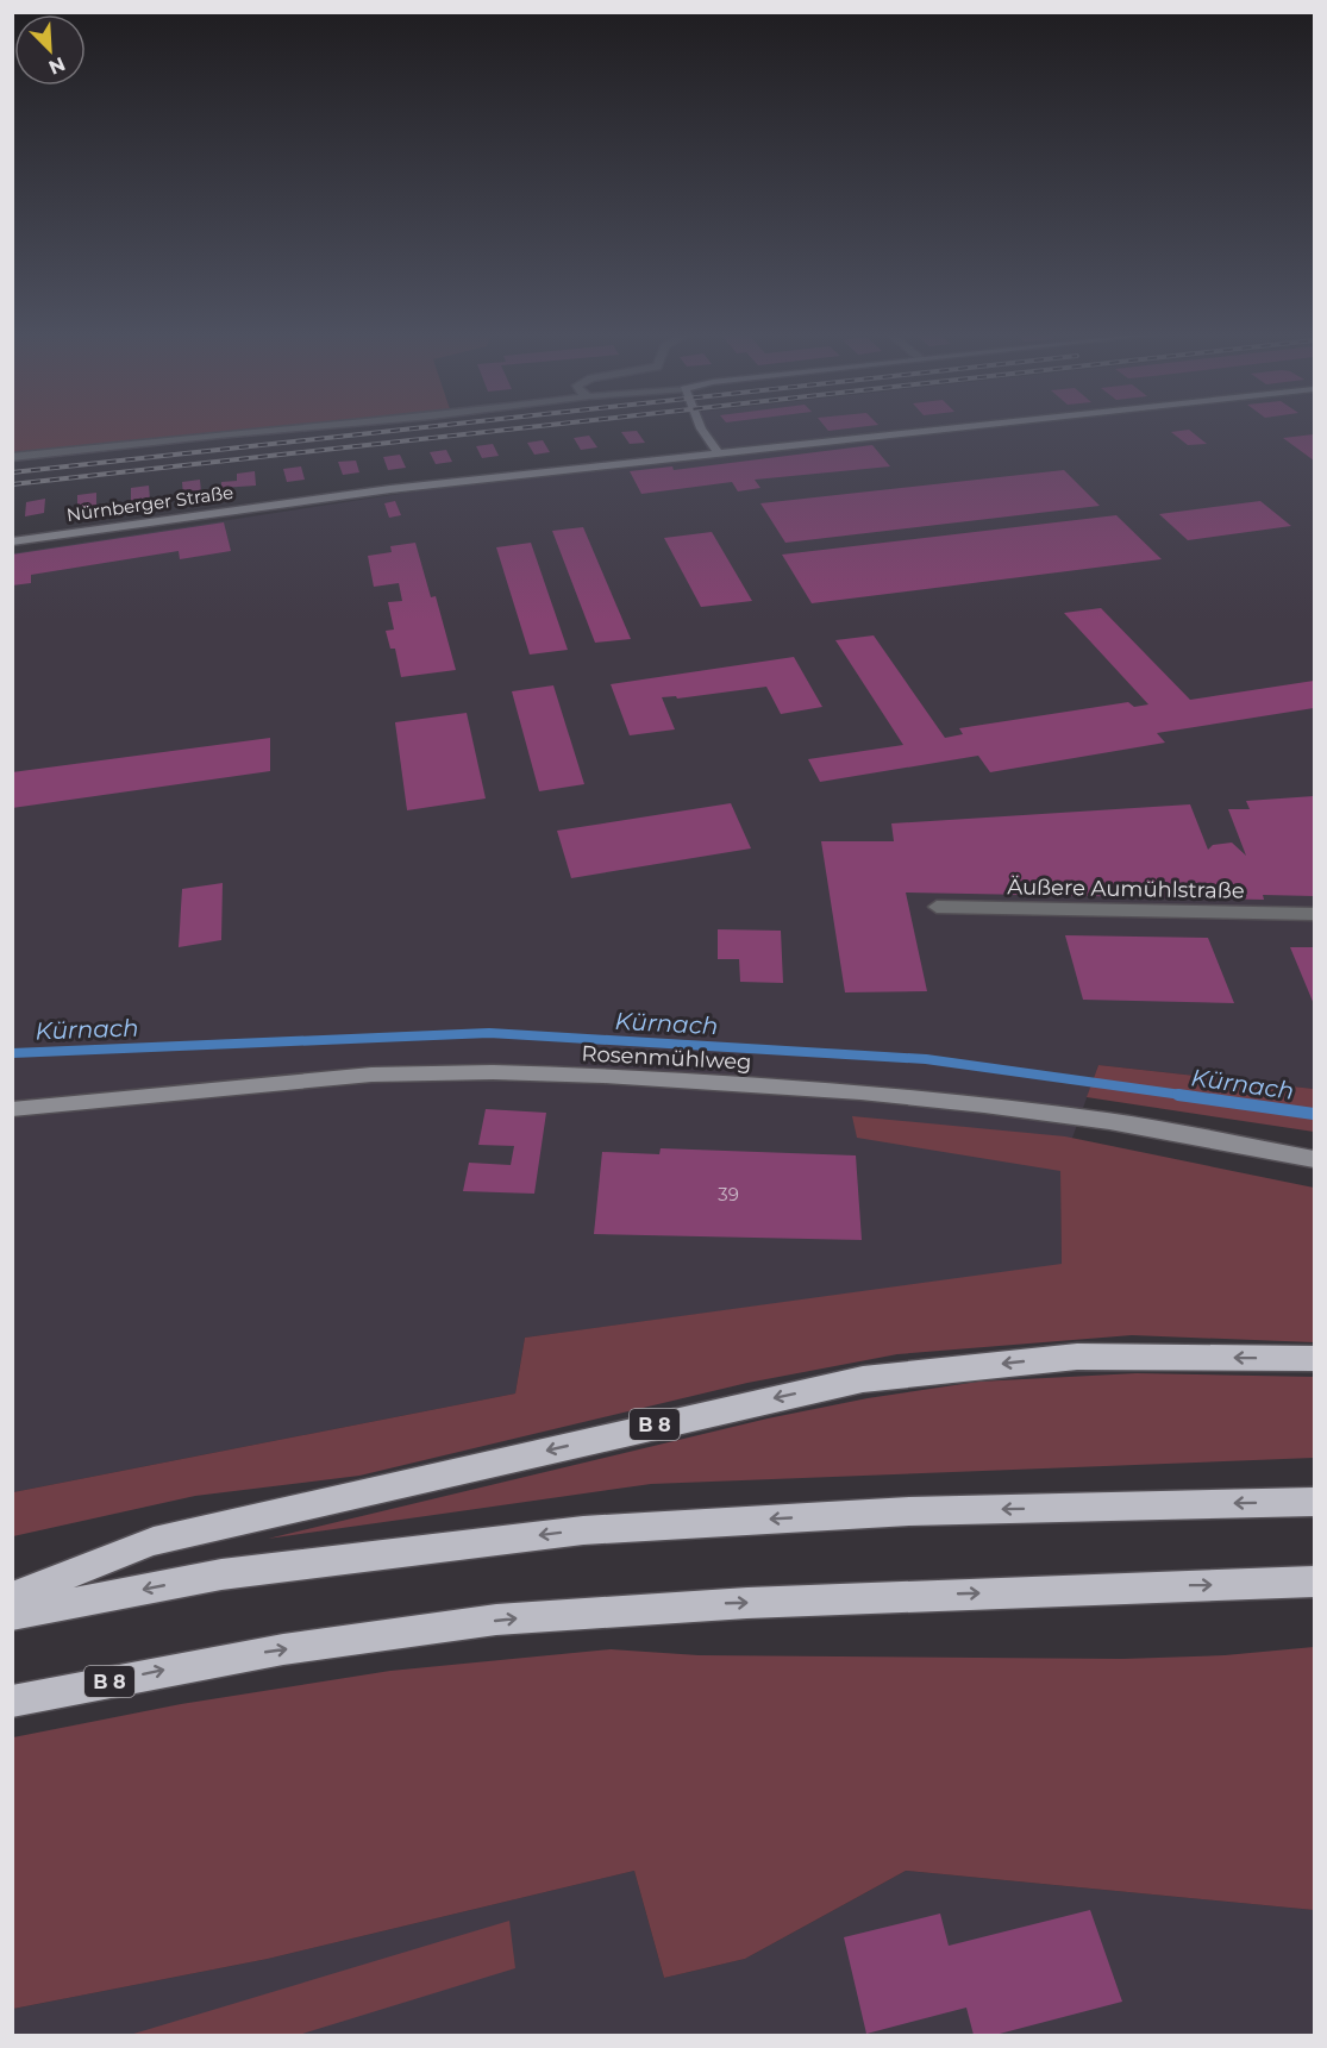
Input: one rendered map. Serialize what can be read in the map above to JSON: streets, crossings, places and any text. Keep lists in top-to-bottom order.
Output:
{
  "streets": {
    "highway": ["B 8"],
    "street": ["Nürnberger Straße", "Äußere Aumühlstraße", "Rosenmühlweg"]
  },
  "water": ["Kürnach"],
  "house_numbers": ["39"],
  "north": "bottom right"
}
